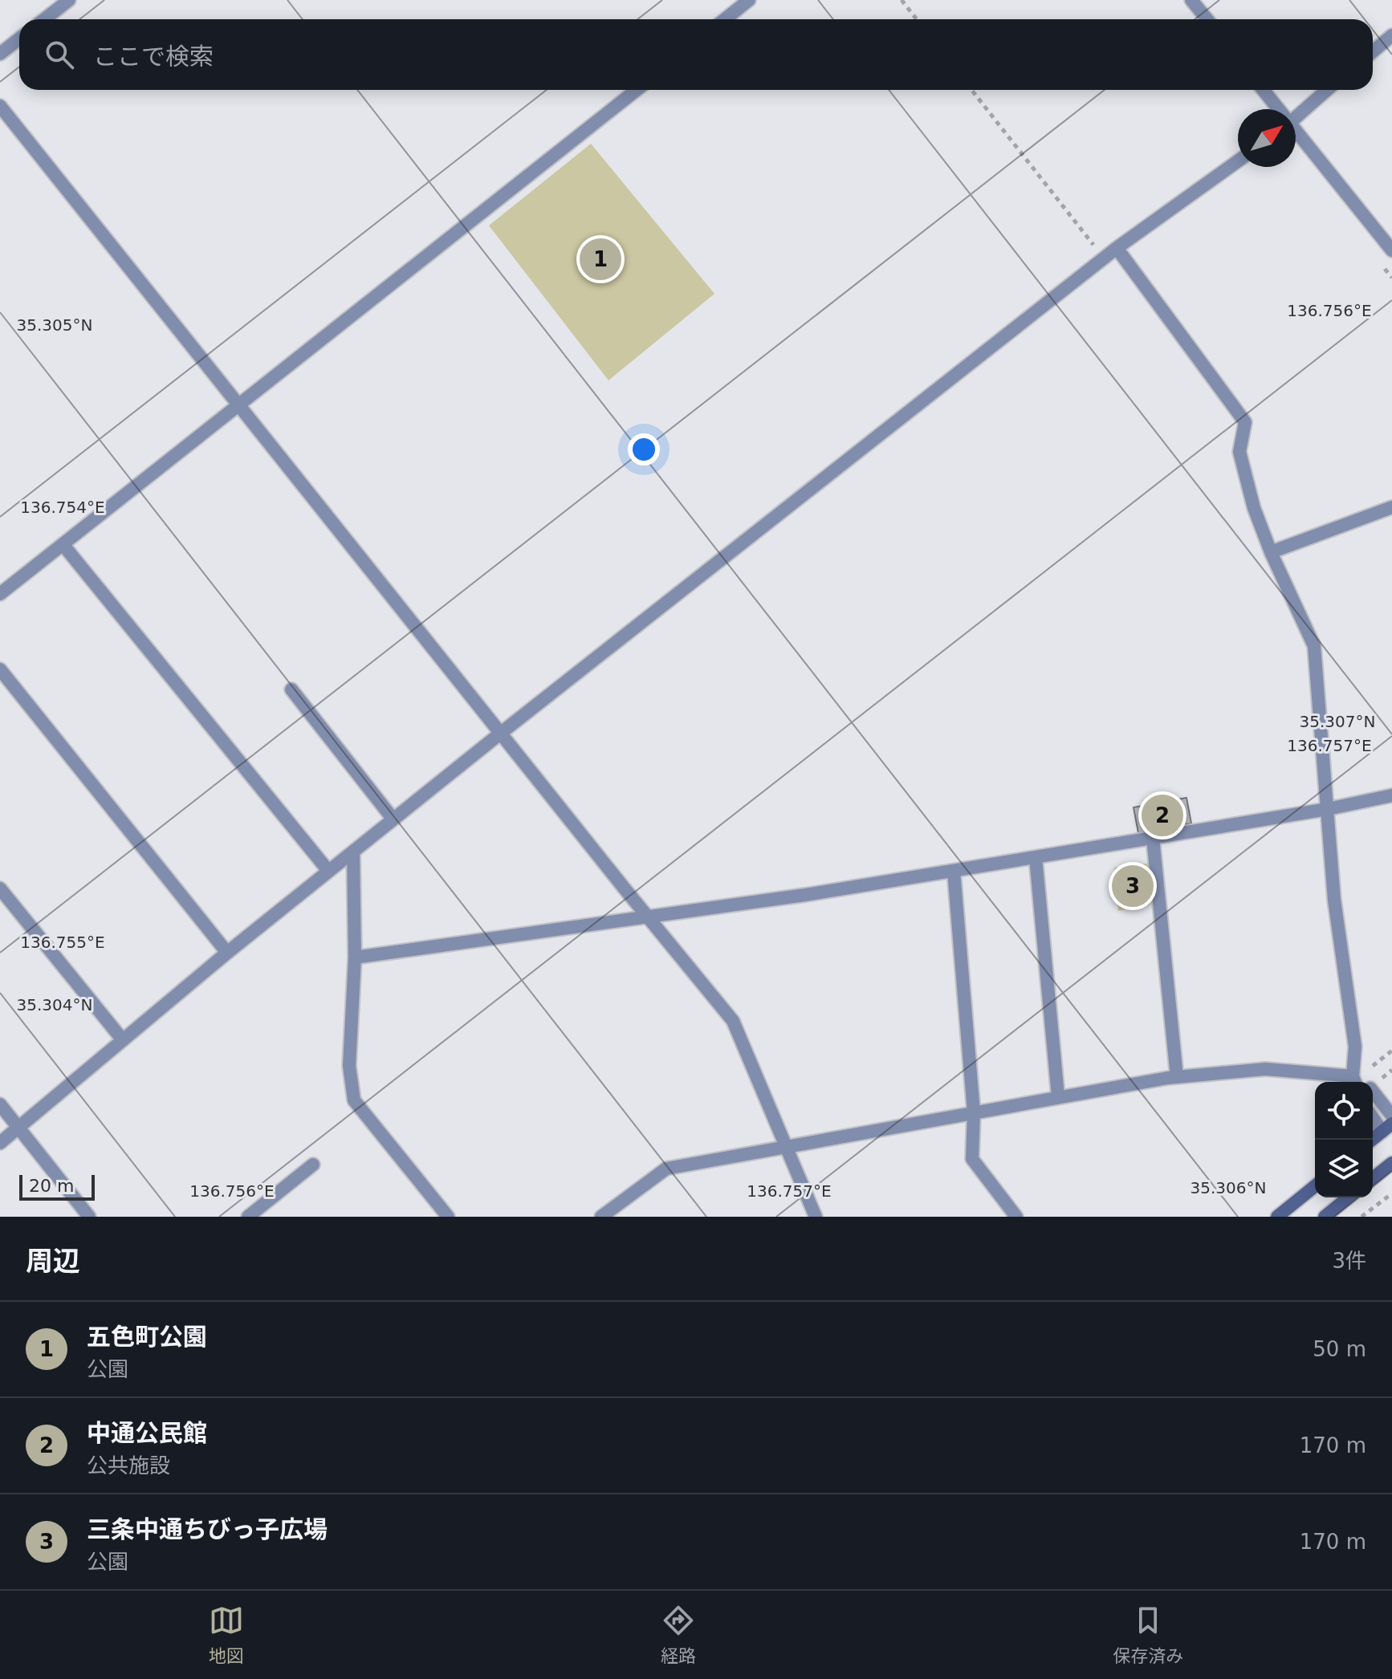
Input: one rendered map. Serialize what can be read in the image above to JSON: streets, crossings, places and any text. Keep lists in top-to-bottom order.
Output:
{
  "scale_bar": "20 m",
  "north": "top right",
  "page": {
    "search": "ここで検索",
    "pins": ["1", "2", "3"],
    "scale": "20 m",
    "heading": ["周辺", "3件"],
    "list": [
      {
        "mark": "1",
        "name": "五色町公園",
        "note": "公園",
        "value": "50 m"
      },
      {
        "mark": "2",
        "name": "中通公民館",
        "note": "公共施設",
        "value": "170 m"
      },
      {
        "mark": "3",
        "name": "三条中通ちびっ子広場",
        "note": "公園",
        "value": "170 m"
      }
    ],
    "nav": ["地図", "経路", "保存済み"]
  },
  "coordinates": [
    "136.756°E",
    "35.305°N",
    "136.754°E",
    "35.307°N",
    "136.757°E",
    "136.755°E",
    "35.304°N",
    "35.306°N"
  ]
}
